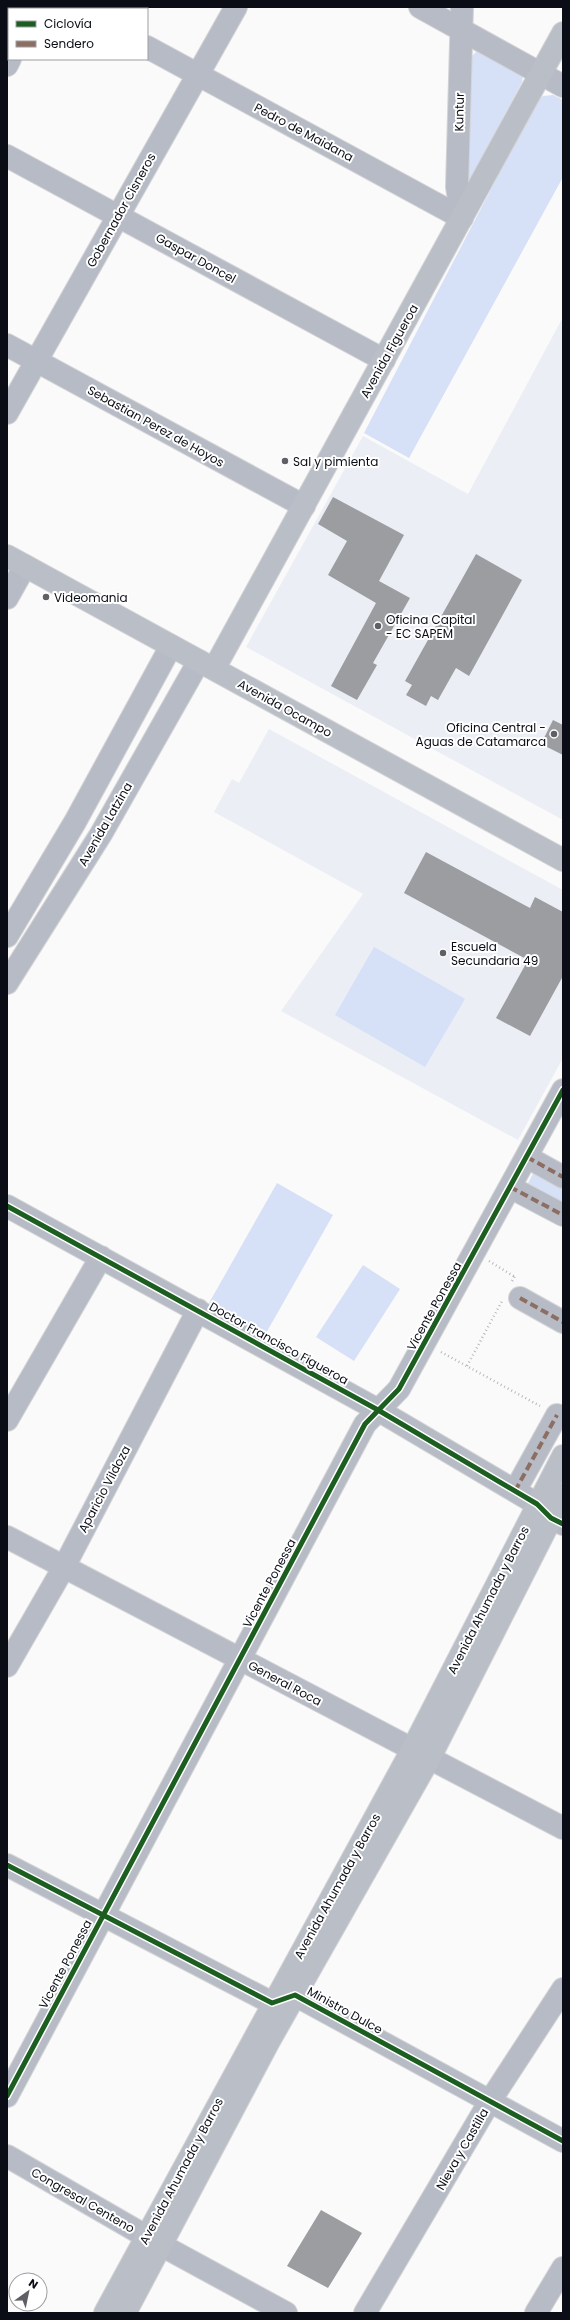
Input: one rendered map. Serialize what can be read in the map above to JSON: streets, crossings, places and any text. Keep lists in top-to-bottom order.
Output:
{
  "streets": {
    "main road": ["Avenida Figueroa", "Avenida Ocampo", "Avenida Ahumada y Barros"],
    "street": [
      "Kuntur",
      "Pedro de Maidana",
      "Gobernador Cisneros",
      "Gaspar Doncel",
      "Sebastian Perez de Hoyos",
      "Avenida Latzina",
      "Vicente Ponessa",
      "Doctor Francisco Figueroa",
      "Aparicio Vildoza",
      "General Roca",
      "Ministro Dulce",
      "Nieva y Castilla",
      "Congresal Centeno"
    ]
  },
  "crossings": [
    ["Kuntur", "Pedro de Maidana"],
    ["Kuntur", "Avenida Figueroa"],
    ["Pedro de Maidana", "Gobernador Cisneros"],
    ["Pedro de Maidana", "Avenida Figueroa"],
    ["Gobernador Cisneros", "Gaspar Doncel"],
    ["Gobernador Cisneros", "Sebastian Perez de Hoyos"],
    ["Gaspar Doncel", "Avenida Figueroa"],
    ["Avenida Figueroa", "Sebastian Perez de Hoyos"],
    ["Avenida Figueroa", "Avenida Ocampo"],
    ["Avenida Figueroa", "Avenida Latzina"],
    ["Avenida Ocampo", "Avenida Latzina"],
    ["Vicente Ponessa", "Doctor Francisco Figueroa"],
    ["Vicente Ponessa", "General Roca"],
    ["Doctor Francisco Figueroa", "Aparicio Vildoza"],
    ["Doctor Francisco Figueroa", "Avenida Ahumada y Barros"],
    ["Aparicio Vildoza", "General Roca"],
    ["Avenida Ahumada y Barros", "General Roca"],
    ["Avenida Ahumada y Barros", "Ministro Dulce"],
    ["Avenida Ahumada y Barros", "Congresal Centeno"],
    ["Ministro Dulce", "Nieva y Castilla"]
  ],
  "places": [
    "Sal y pimienta",
    "Videomania",
    "Oficina Capital - EC SAPEM",
    "Oficina Central - Aguas de Catamarca",
    "Escuela Secundaria 49"
  ],
  "legend": ["Ciclovía", "Sendero"],
  "north": "top right"
}
